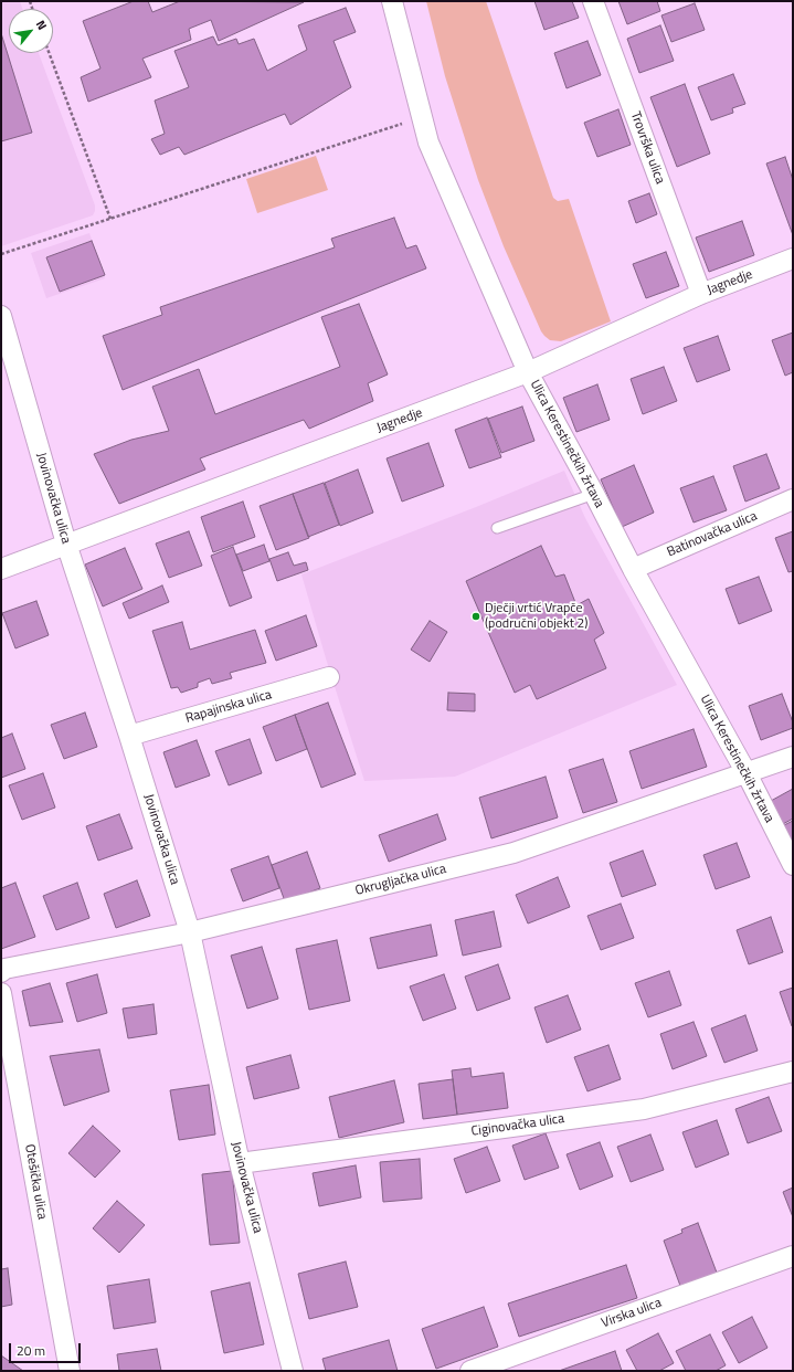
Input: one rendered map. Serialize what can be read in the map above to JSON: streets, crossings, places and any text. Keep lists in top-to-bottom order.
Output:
{
  "streets": {
    "street": [
      "Trovrška ulica",
      "Jagnedje",
      "Ulica Kerestinečkih žrtava",
      "Jovinovačka ulica",
      "Batinovačka ulica",
      "Rapajinska ulica",
      "Okrugljačka ulica",
      "Ciginovačka ulica",
      "Otešička ulica",
      "Virska ulica"
    ]
  },
  "crossings": [
    ["Trovrška ulica", "Jagnedje"],
    ["Jagnedje", "Ulica Kerestinečkih žrtava"],
    ["Jagnedje", "Jovinovačka ulica"],
    ["Ulica Kerestinečkih žrtava", "Batinovačka ulica"],
    ["Ulica Kerestinečkih žrtava", "Okrugljačka ulica"],
    ["Jovinovačka ulica", "Rapajinska ulica"],
    ["Jovinovačka ulica", "Okrugljačka ulica"],
    ["Jovinovačka ulica", "Ciginovačka ulica"]
  ],
  "places": ["Dječji vrtić Vrapče (područni objekt 2)"],
  "scale_bar": "20 m",
  "north": "top right"
}
